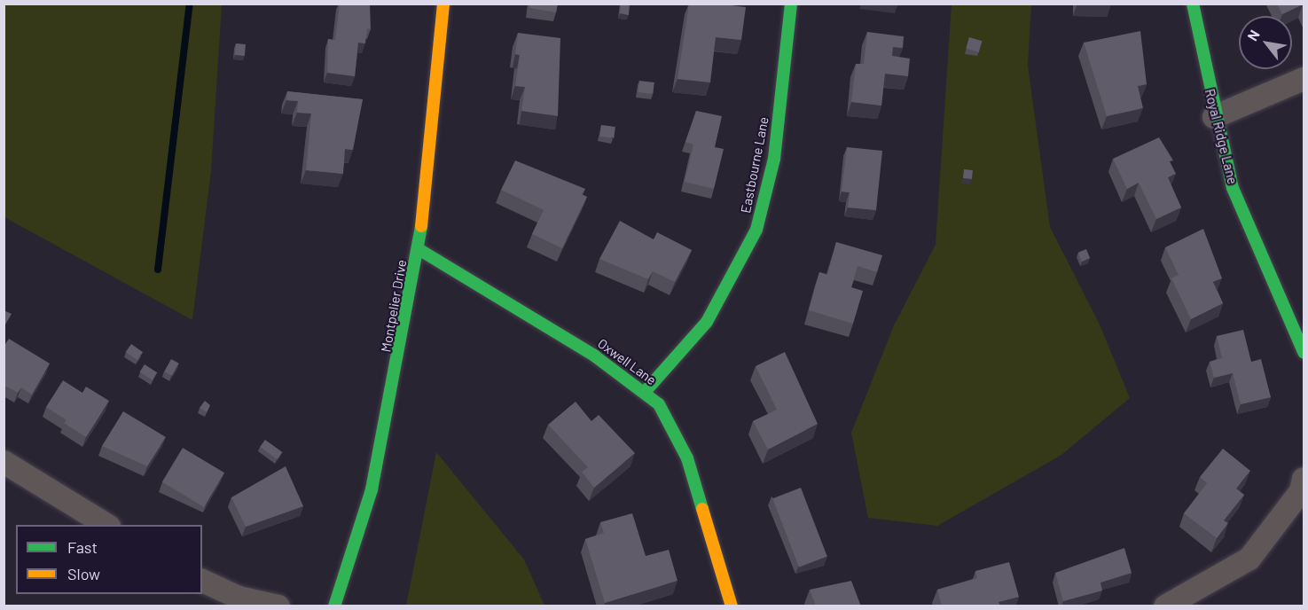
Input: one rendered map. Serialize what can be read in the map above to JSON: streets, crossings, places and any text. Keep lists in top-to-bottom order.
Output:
{
  "streets": {
    "street": [
      "Royal Ridge Lane",
      "Eastbourne Lane",
      "Montpelier Drive",
      "Oxwell Lane"
    ]
  },
  "crossings": [
    ["Eastbourne Lane", "Oxwell Lane"],
    ["Montpelier Drive", "Oxwell Lane"]
  ],
  "legend": ["Fast", "Slow"],
  "north": "top left"
}
